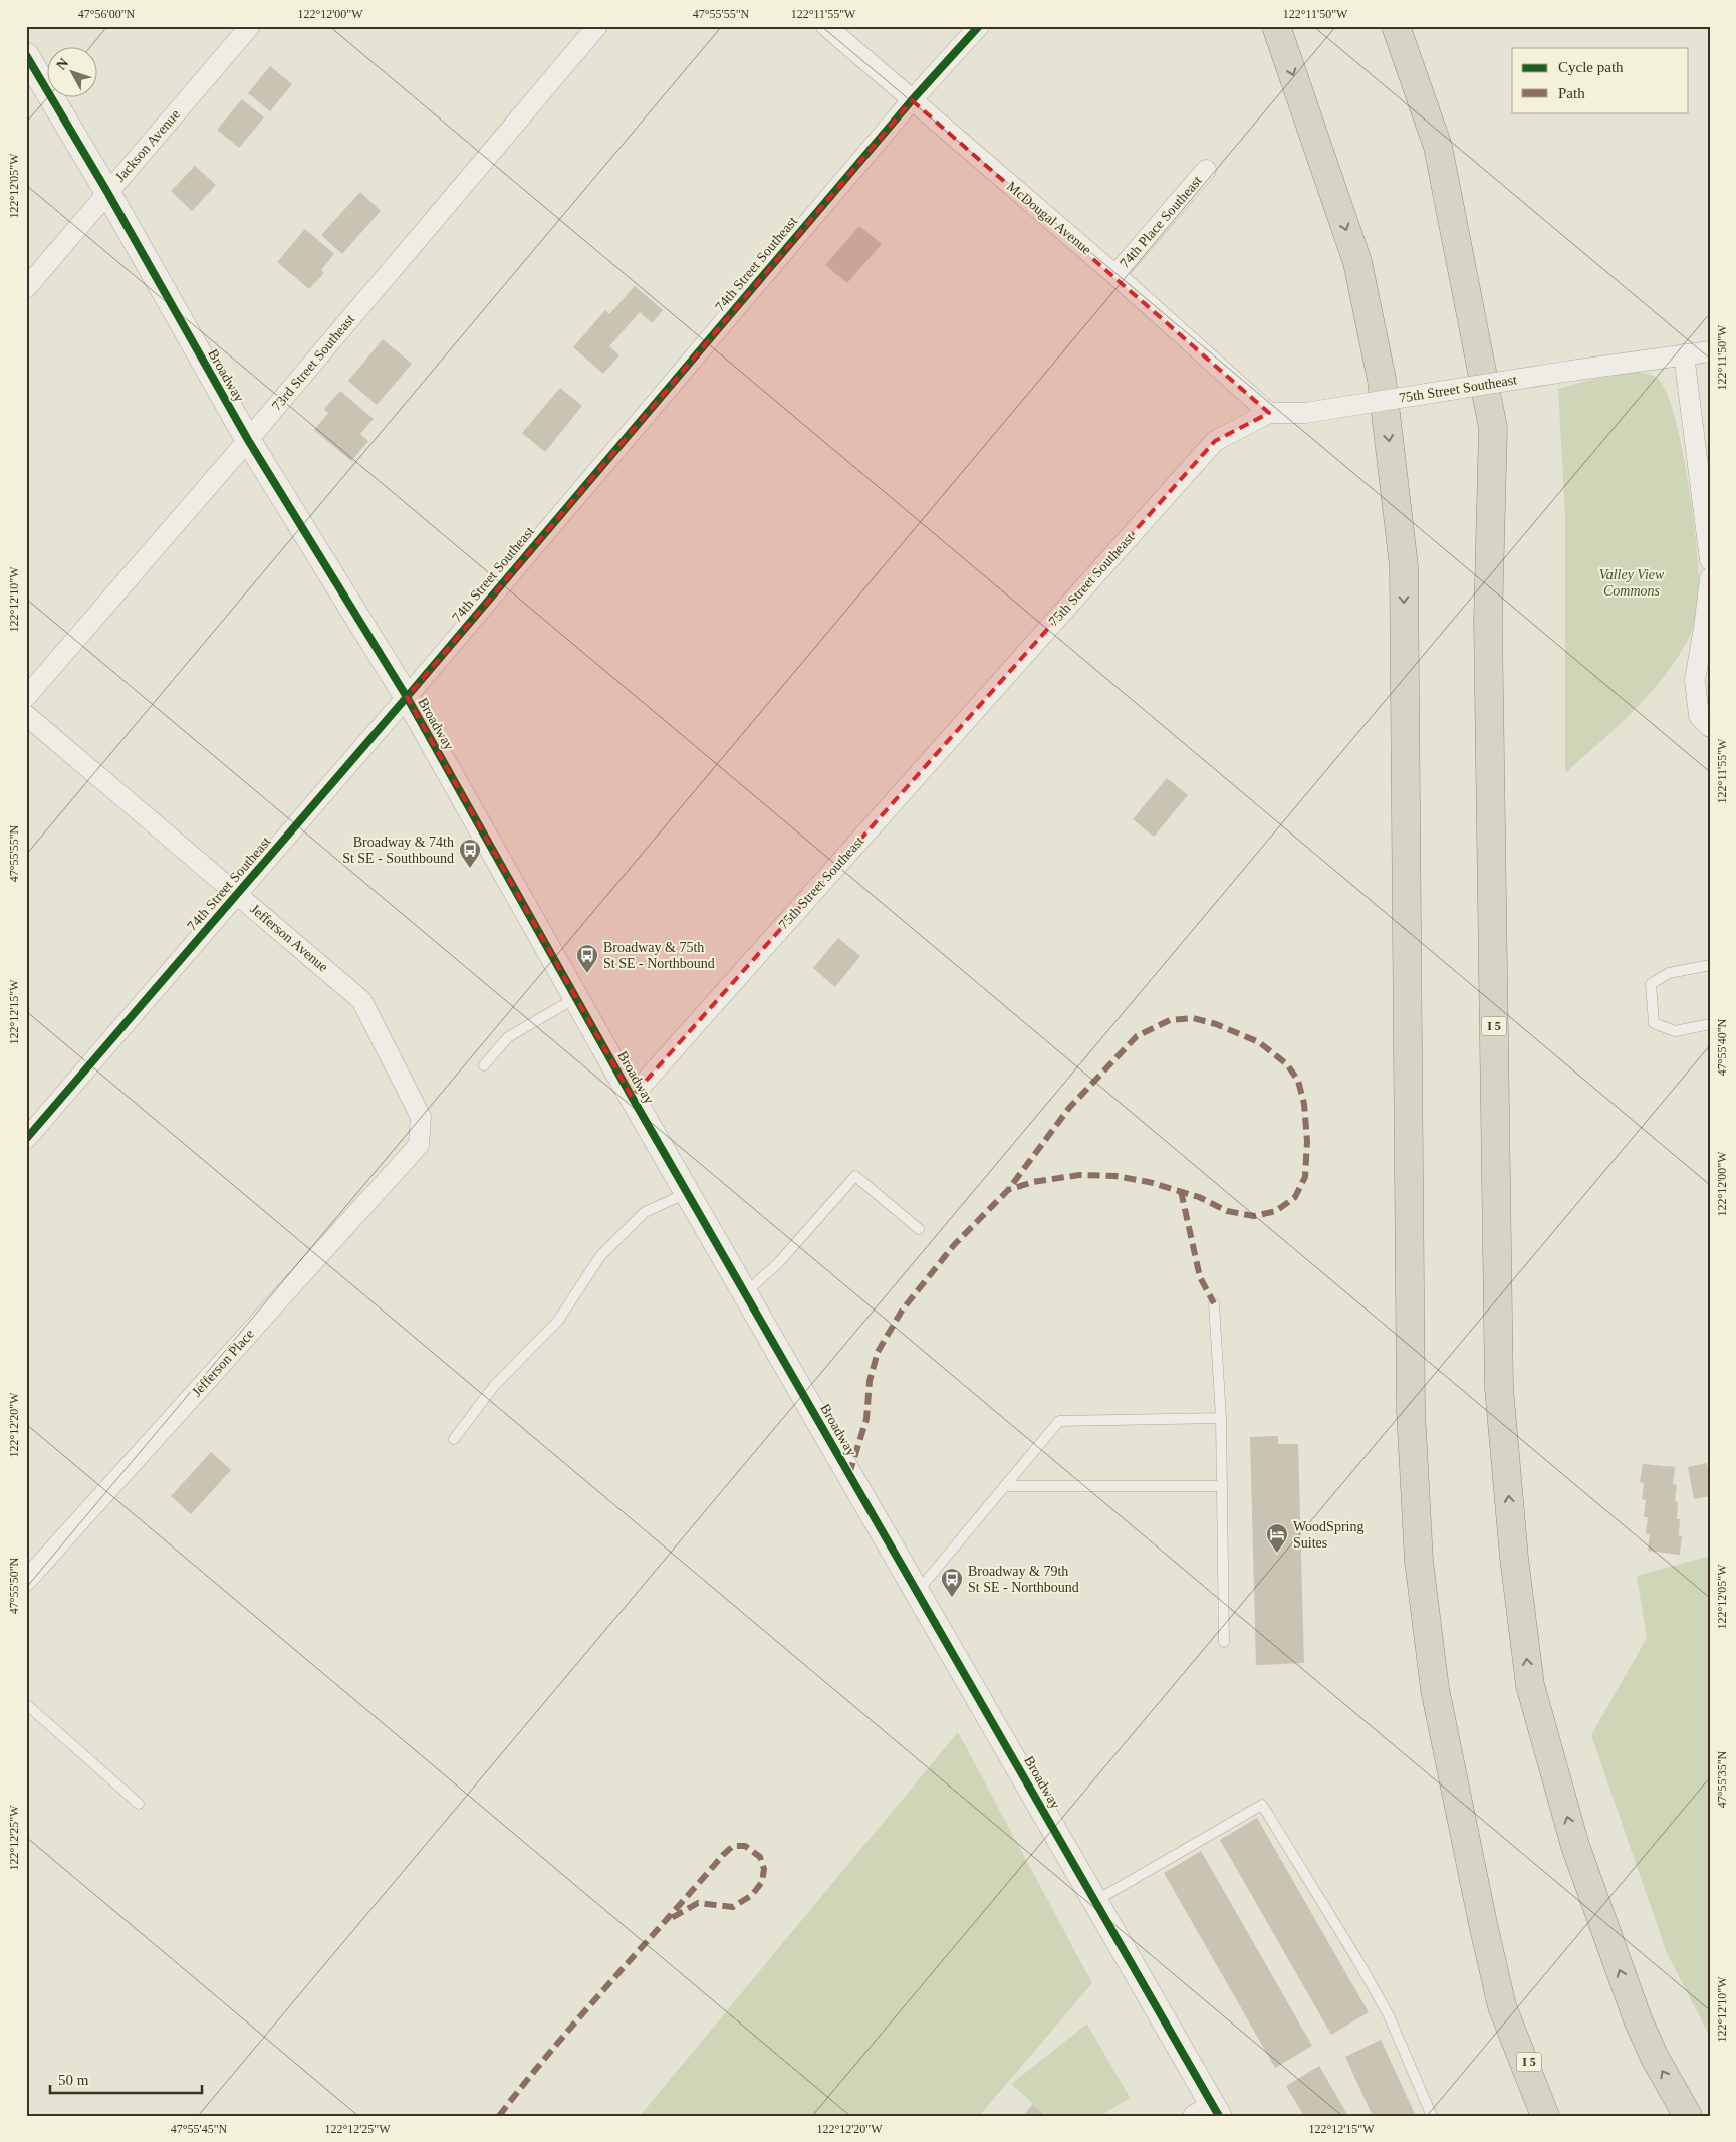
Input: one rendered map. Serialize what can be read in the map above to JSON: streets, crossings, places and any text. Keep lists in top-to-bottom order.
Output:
{
  "streets": {
    "highway": ["I 5"],
    "street": [
      "Jackson Avenue",
      "McDougal Avenue",
      "74th Place Southeast",
      "74th Street Southeast",
      "73rd Street Southeast",
      "Broadway",
      "75th Street Southeast",
      "Jefferson Avenue",
      "Jefferson Place"
    ]
  },
  "crossings": [
    ["Jackson Avenue", "Broadway"],
    ["McDougal Avenue", "74th Place Southeast"],
    ["McDougal Avenue", "74th Street Southeast"],
    ["McDougal Avenue", "75th Street Southeast"],
    ["74th Street Southeast", "Broadway"],
    ["74th Street Southeast", "Jefferson Avenue"],
    ["73rd Street Southeast", "Broadway"],
    ["Broadway", "75th Street Southeast"],
    ["Jefferson Avenue", "Jefferson Place"]
  ],
  "parks": ["Valley View Commons"],
  "places": {
    "bus stop": ["Broadway & 74th St SE - Southbound", "Broadway & 75th St SE - Northbound", "Broadway & 79th St SE - Northbound"],
    "hotel": ["WoodSpring Suites"]
  },
  "legend": ["Cycle path", "Path"],
  "scale_bar": "50 m",
  "north": "top left",
  "coordinates": [
    "47°56'00\"N",
    "122°12'00\"W",
    "47°55'55\"N",
    "122°11'55\"W",
    "122°11'50\"W",
    "122°12'05\"W",
    "122°12'10\"W",
    "122°12'15\"W",
    "47°55'40\"N",
    "122°12'20\"W",
    "47°55'50\"N",
    "47°55'35\"N",
    "122°12'25\"W",
    "47°55'45\"N"
  ]
}
